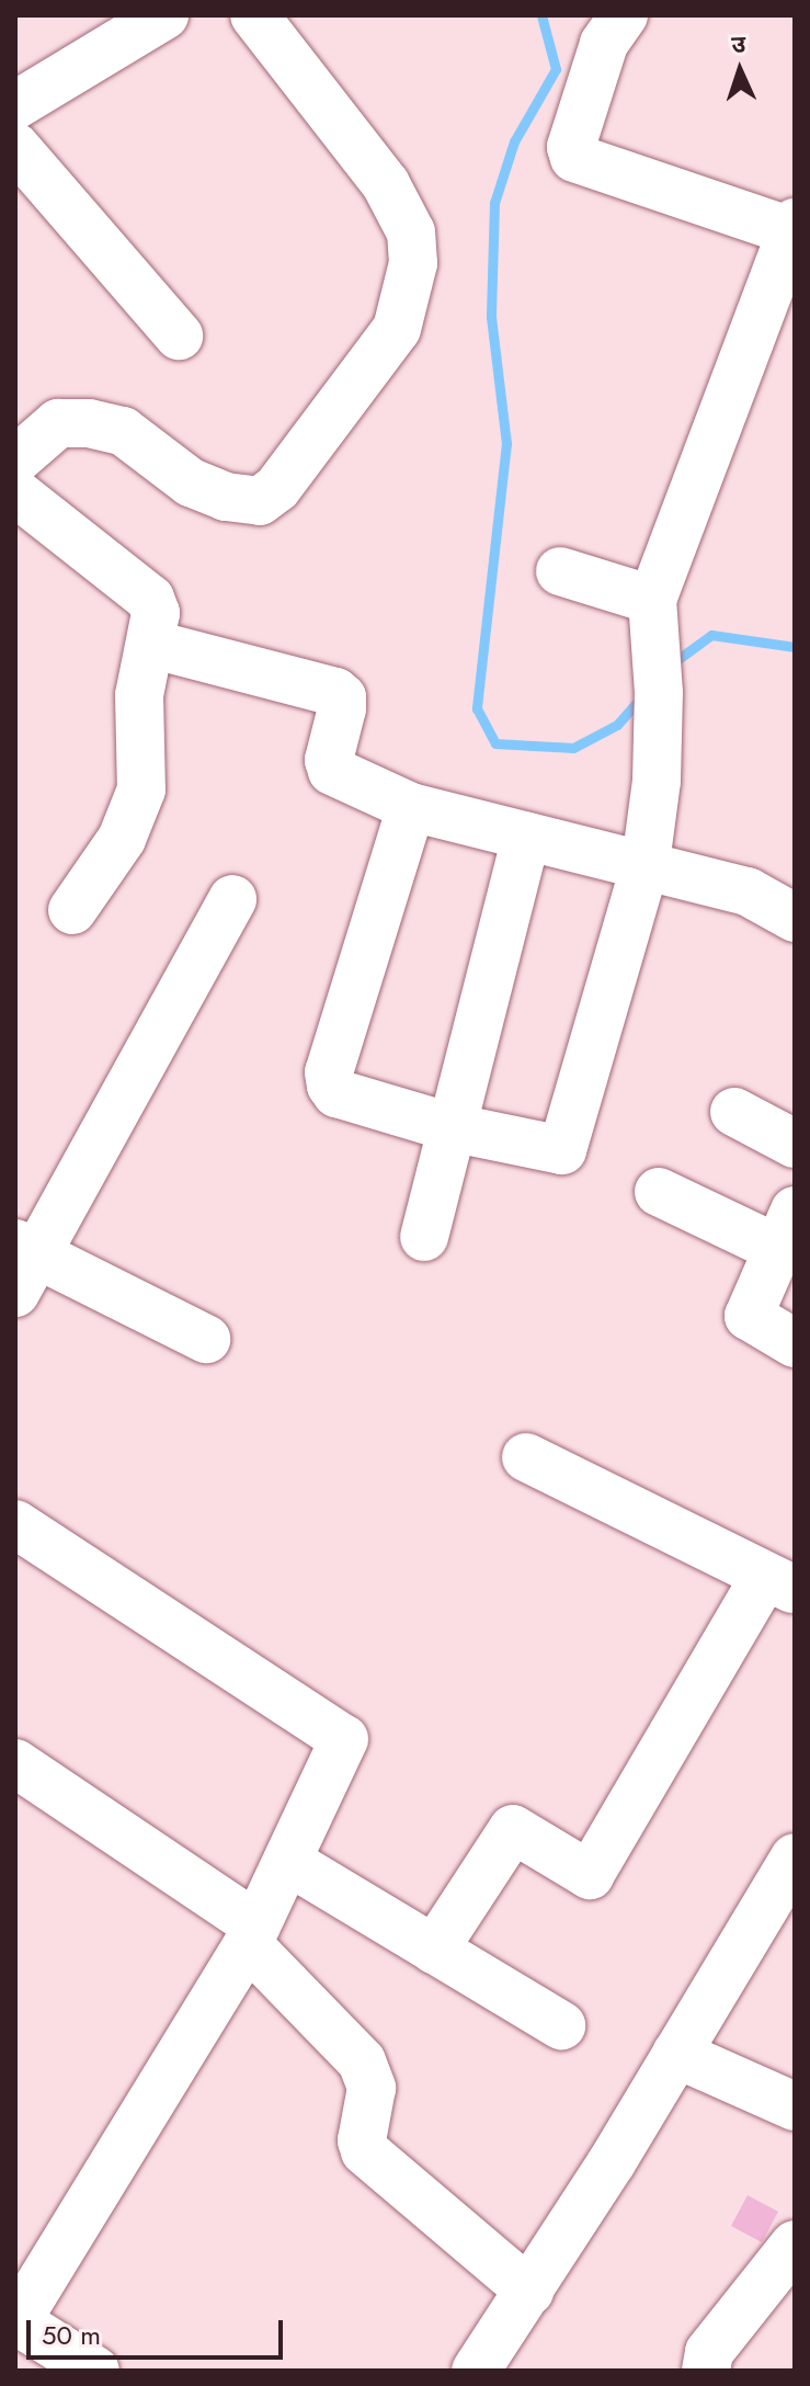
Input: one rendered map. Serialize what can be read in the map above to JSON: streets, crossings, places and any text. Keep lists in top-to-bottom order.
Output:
{
  "scale_bar": "50 m",
  "north": "top"
}
